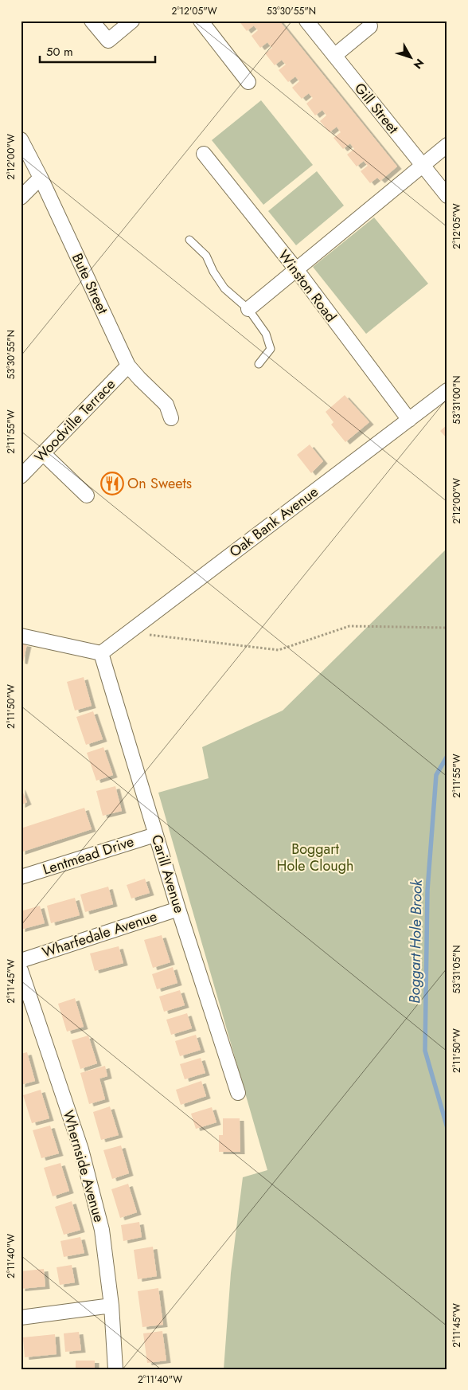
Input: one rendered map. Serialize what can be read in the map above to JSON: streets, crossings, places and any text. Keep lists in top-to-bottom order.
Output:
{
  "streets": {
    "street": [
      "Gill Street",
      "Bute Street",
      "Winston Road",
      "Woodville Terrace",
      "Oak Bank Avenue",
      "Lentmead Drive",
      "Carill Avenue",
      "Wharfedale Avenue",
      "Whernside Avenue"
    ]
  },
  "crossings": [
    ["Bute Street", "Woodville Terrace"],
    ["Winston Road", "Oak Bank Avenue"],
    ["Oak Bank Avenue", "Carill Avenue"],
    ["Lentmead Drive", "Carill Avenue"],
    ["Carill Avenue", "Wharfedale Avenue"]
  ],
  "water": ["Boggart Hole Brook"],
  "parks": ["Boggart Hole Clough"],
  "places": {
    "restaurant": ["On Sweets"]
  },
  "scale_bar": "50 m",
  "north": "bottom right",
  "coordinates": [
    "2°12'05\"W",
    "53°30'55\"N",
    "2°12'00\"W",
    "53°31'00\"N",
    "2°11'55\"W",
    "2°11'50\"W",
    "53°31'05\"N",
    "2°11'45\"W",
    "2°11'40\"W"
  ]
}
